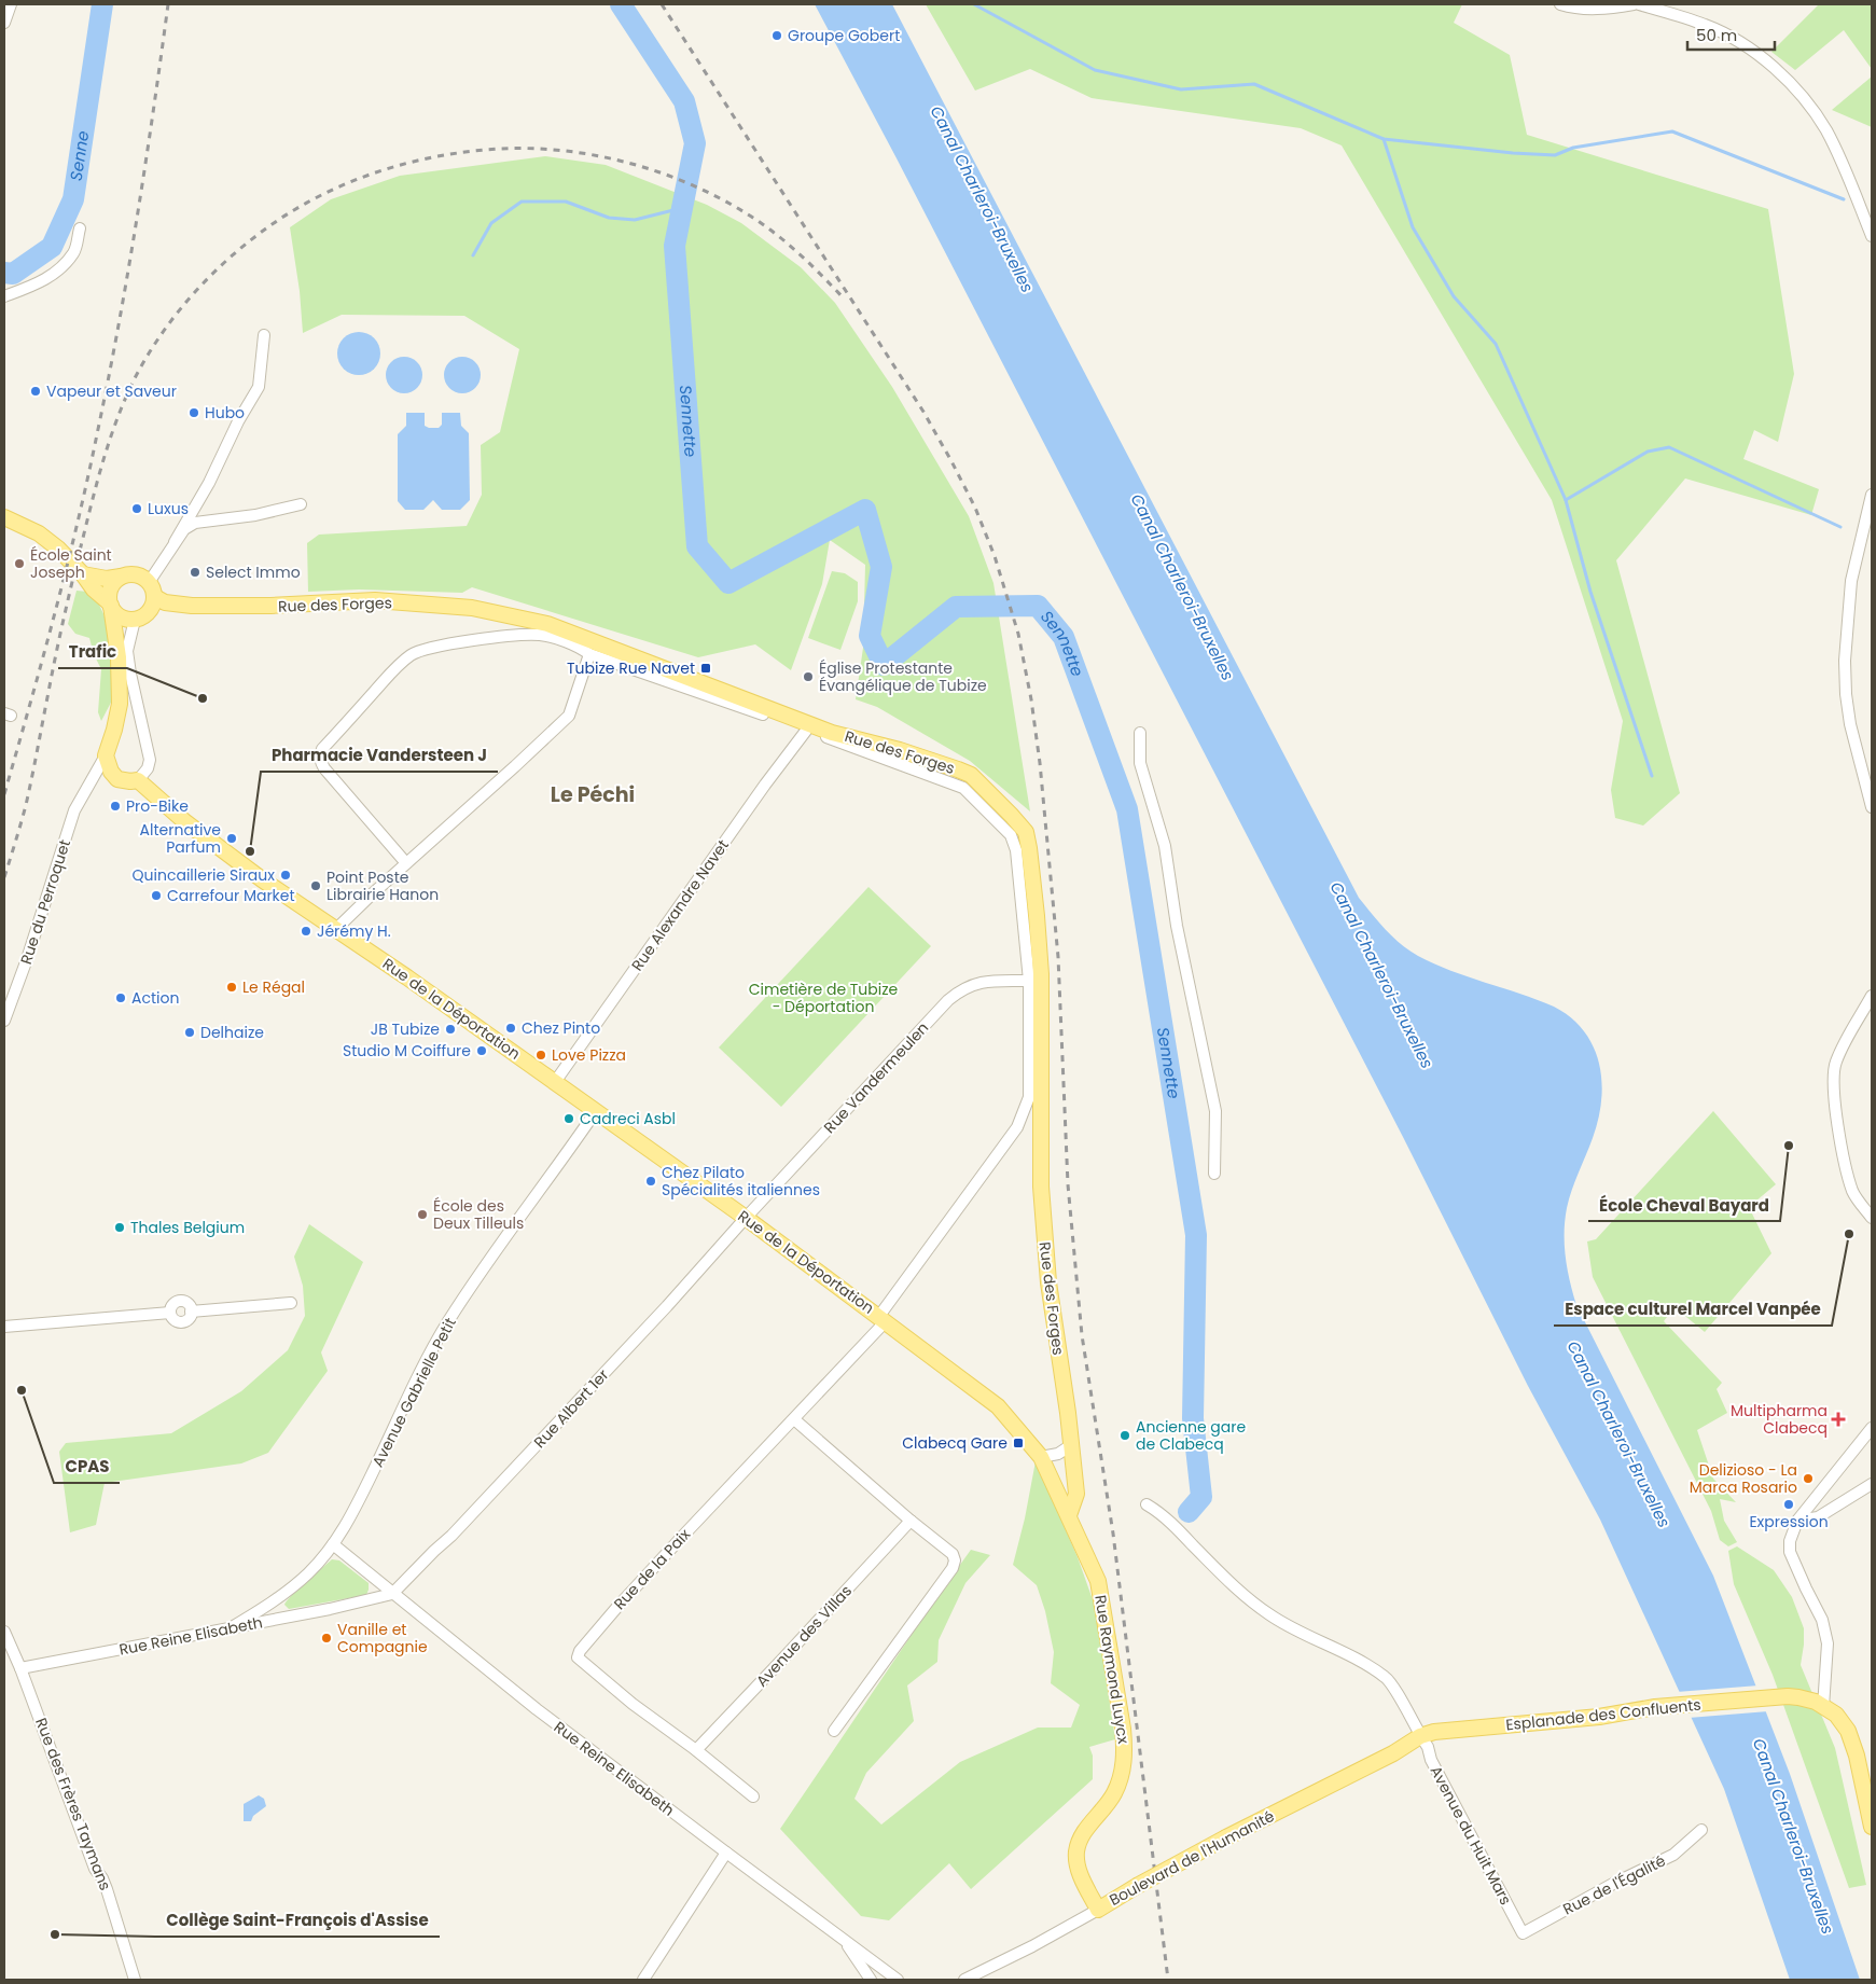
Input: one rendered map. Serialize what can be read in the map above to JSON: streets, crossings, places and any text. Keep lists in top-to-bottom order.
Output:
{
  "streets": {
    "main road": [
      "Rue des Forges",
      "Rue de la Déportation",
      "Rue Raymond Luycx",
      "Esplanade des Confluents",
      "Boulevard de l'Humanité"
    ],
    "street": [
      "Rue du Perroquet",
      "Rue Alexandre Navet",
      "Rue Vandermeulen",
      "Avenue Gabrielle Petit",
      "Rue Albert 1er",
      "Rue de la Paix",
      "Rue Reine Elisabeth",
      "Avenue des Villas",
      "Rue des Frères Taymans",
      "Avenue du Huit Mars",
      "Rue de l'Égalité"
    ]
  },
  "crossings": [
    ["Rue des Forges", "Rue Alexandre Navet"],
    ["Rue des Forges", "Rue de la Déportation"],
    ["Rue des Forges", "Rue Vandermeulen"],
    ["Rue des Forges", "Rue de la Paix"],
    ["Rue des Forges", "Rue Raymond Luycx"],
    ["Rue Alexandre Navet", "Rue de la Déportation"],
    ["Rue de la Déportation", "Rue Vandermeulen"],
    ["Rue de la Déportation", "Avenue Gabrielle Petit"],
    ["Rue de la Déportation", "Rue Albert 1er"],
    ["Rue de la Déportation", "Rue de la Paix"],
    ["Rue de la Déportation", "Rue Raymond Luycx"],
    ["Rue Vandermeulen", "Rue Albert 1er"],
    ["Avenue Gabrielle Petit", "Rue Reine Elisabeth"],
    ["Rue Albert 1er", "Rue Reine Elisabeth"],
    ["Rue de la Paix", "Avenue des Villas"],
    ["Rue Reine Elisabeth", "Rue des Frères Taymans"],
    ["Rue Raymond Luycx", "Boulevard de l'Humanité"],
    ["Esplanade des Confluents", "Avenue du Huit Mars"],
    ["Esplanade des Confluents", "Boulevard de l'Humanité"],
    ["Avenue du Huit Mars", "Boulevard de l'Humanité"],
    ["Avenue du Huit Mars", "Rue de l'Égalité"]
  ],
  "districts": ["Le Péchi"],
  "water": ["Senne", "Canal Charleroi-Bruxelles", "Sennette"],
  "parks": ["Cimetière de Tubize - Déportation"],
  "places": {
    "other": [
      "Groupe Gobert",
      "Vapeur et Saveur",
      "Hubo",
      "Luxus",
      "École Saint Joseph",
      "Select Immo",
      "Église Protestante Évangélique de Tubize",
      "Trafic",
      "Pro-Bike",
      "Alternative Parfum",
      "Pharmacie Vandersteen J",
      "Quincaillerie Siraux",
      "Point Poste Librairie Hanon",
      "Carrefour Market",
      "Jérémy H.",
      "Le Régal",
      "Action",
      "Chez Pinto",
      "JB Tubize",
      "Delhaize",
      "Studio M Coiffure",
      "Love Pizza",
      "Cadreci Asbl",
      "École Cheval Bayard",
      "Chez Pilato Spécialités italiennes",
      "École des Deux Tilleuls",
      "Thales Belgium",
      "Espace culturel Marcel Vanpée",
      "CPAS",
      "Ancienne gare de Clabecq",
      "Delizioso - La Marca Rosario",
      "Expression",
      "Vanille et Compagnie",
      "Collège Saint-François d'Assise"
    ],
    "transit": ["Tubize Rue Navet", "Clabecq Gare"],
    "health": ["Multipharma Clabecq"]
  },
  "scale_bar": "50 m"
}
